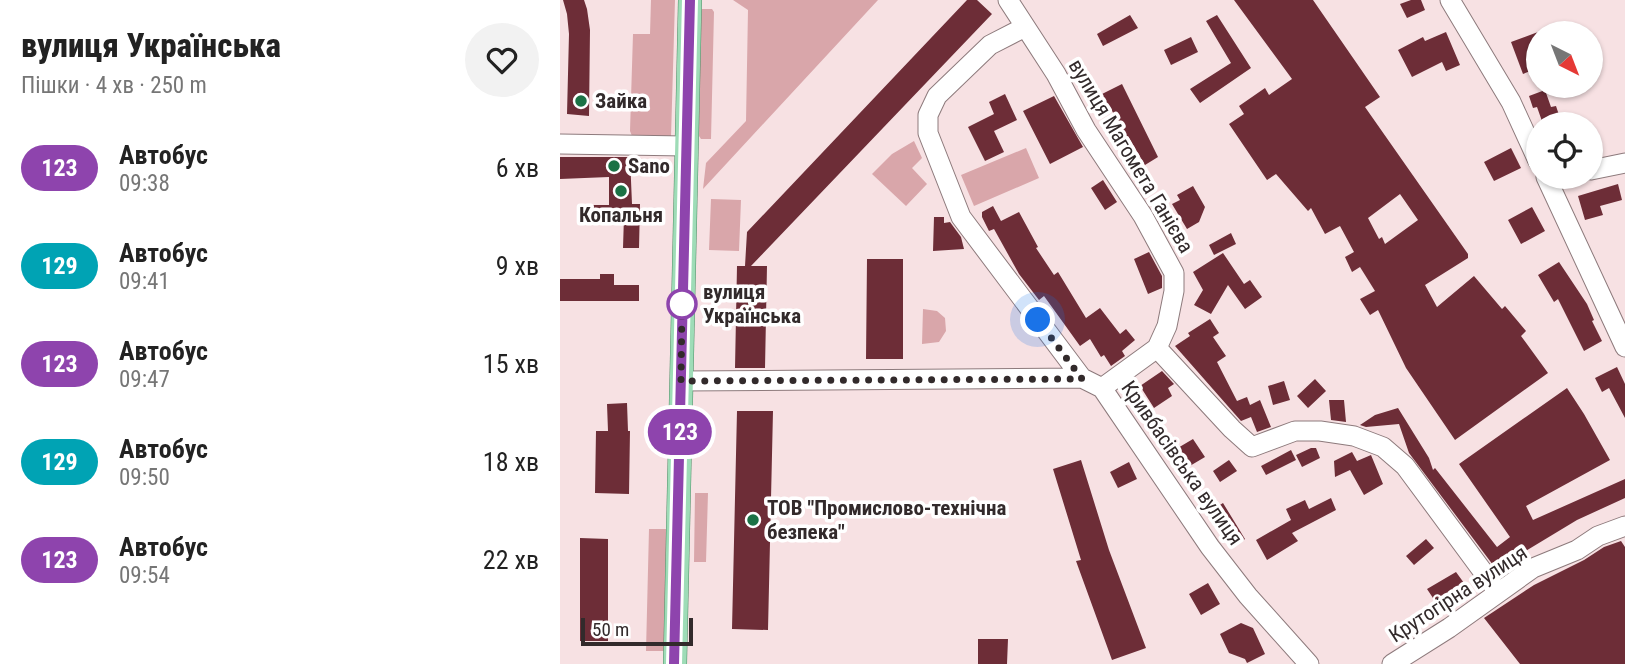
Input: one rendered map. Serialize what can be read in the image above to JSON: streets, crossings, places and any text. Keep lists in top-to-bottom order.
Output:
{
  "streets": {
    "street": ["вулиця Магомета Ганієва", "Кривбасівська вулиця", "Крутогірна вулиця"]
  },
  "places": [
    "Зайка",
    "Sano",
    "Копальня",
    "вулиця Українська",
    "ТОВ \"Промислово-технічна безпека\""
  ],
  "lines": ["bus line 123"],
  "scale_bar": "50 m",
  "north": "bottom right",
  "page": {
    "heading": ["вулиця Українська", "Пішки · 4 хв · 250 m"],
    "on_map": "123",
    "list": [
      {
        "mark": "123",
        "name": "Автобус",
        "note": "09:38",
        "value": "6 хв"
      },
      {
        "mark": "129",
        "name": "Автобус",
        "note": "09:41",
        "value": "9 хв"
      },
      {
        "mark": "123",
        "name": "Автобус",
        "note": "09:47",
        "value": "15 хв"
      },
      {
        "mark": "129",
        "name": "Автобус",
        "note": "09:50",
        "value": "18 хв"
      },
      {
        "mark": "123",
        "name": "Автобус",
        "note": "09:54",
        "value": "22 хв"
      }
    ],
    "scale": "50 m"
  }
}
